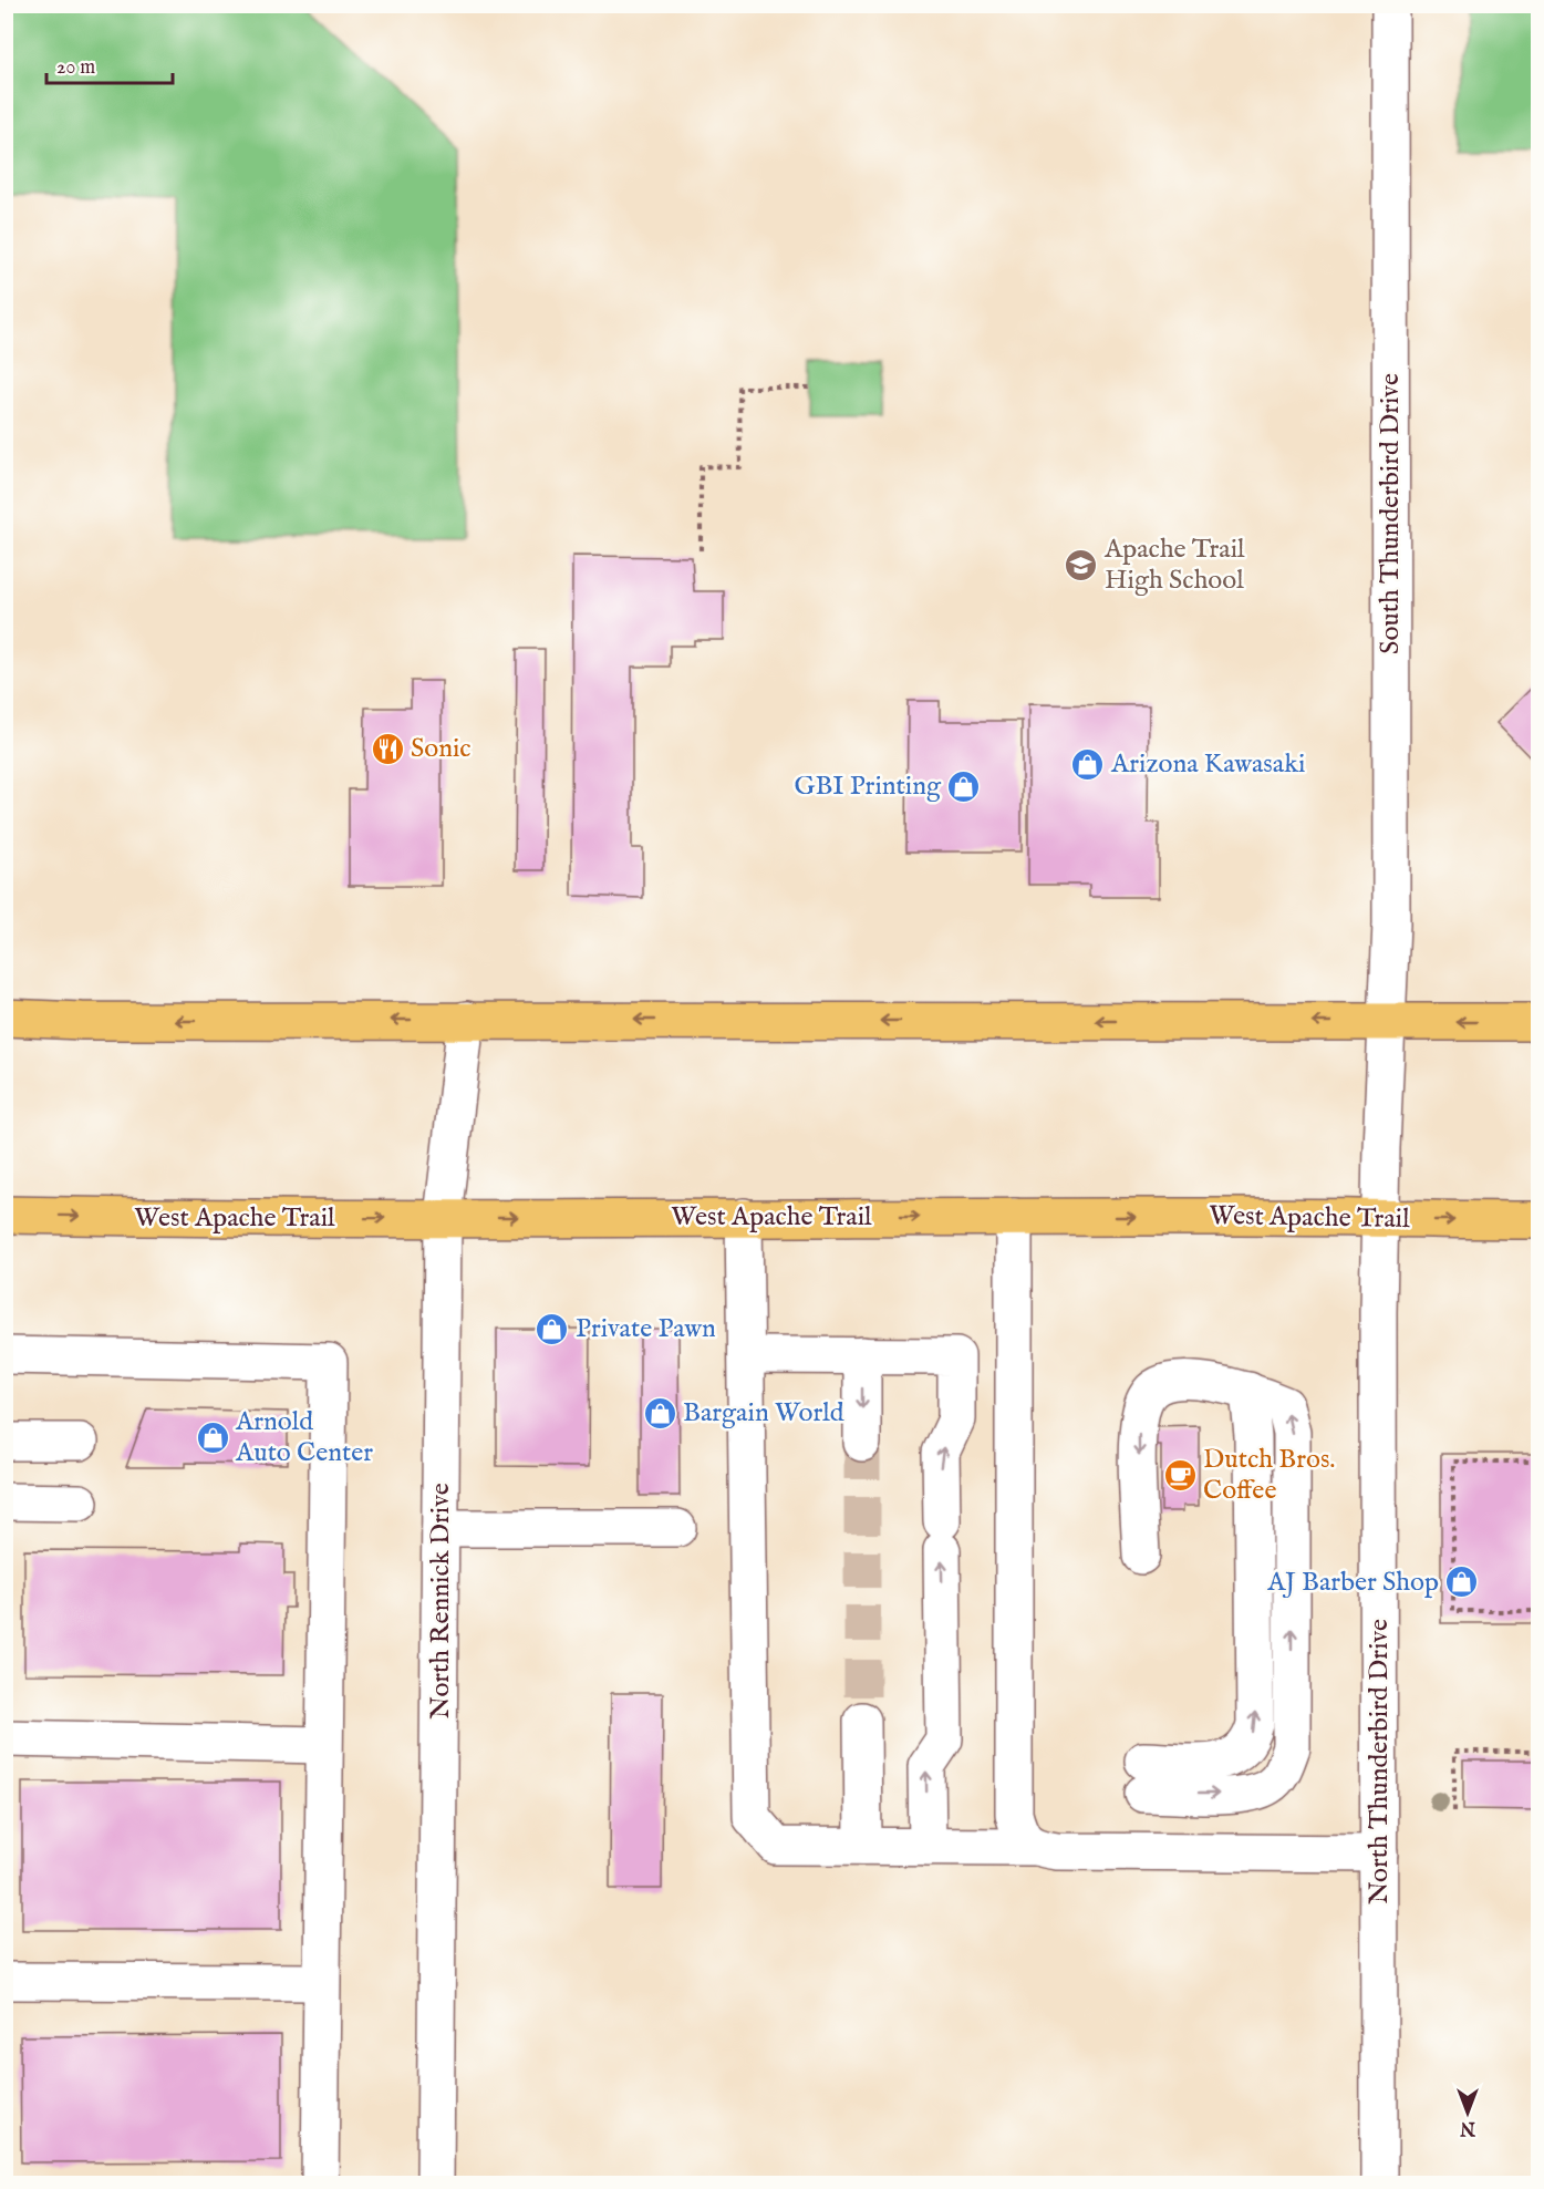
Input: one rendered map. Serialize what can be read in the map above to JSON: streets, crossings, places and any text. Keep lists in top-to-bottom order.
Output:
{
  "streets": {
    "main road": ["West Apache Trail"],
    "street": ["South Thunderbird Drive", "North Rennick Drive", "North Thunderbird Drive"]
  },
  "crossings": [
    ["South Thunderbird Drive", "West Apache Trail"],
    ["South Thunderbird Drive", "North Thunderbird Drive"],
    ["West Apache Trail", "North Rennick Drive"],
    ["West Apache Trail", "North Thunderbird Drive"]
  ],
  "places": {
    "school or university": ["Apache Trail High School"],
    "restaurant": ["Sonic"],
    "shop": [
      "Arizona Kawasaki",
      "GBI Printing",
      "Private Pawn",
      "Bargain World",
      "Arnold Auto Center",
      "AJ Barber Shop"
    ],
    "cafe": ["Dutch Bros. Coffee"]
  },
  "scale_bar": "20 m",
  "north": "bottom"
}
